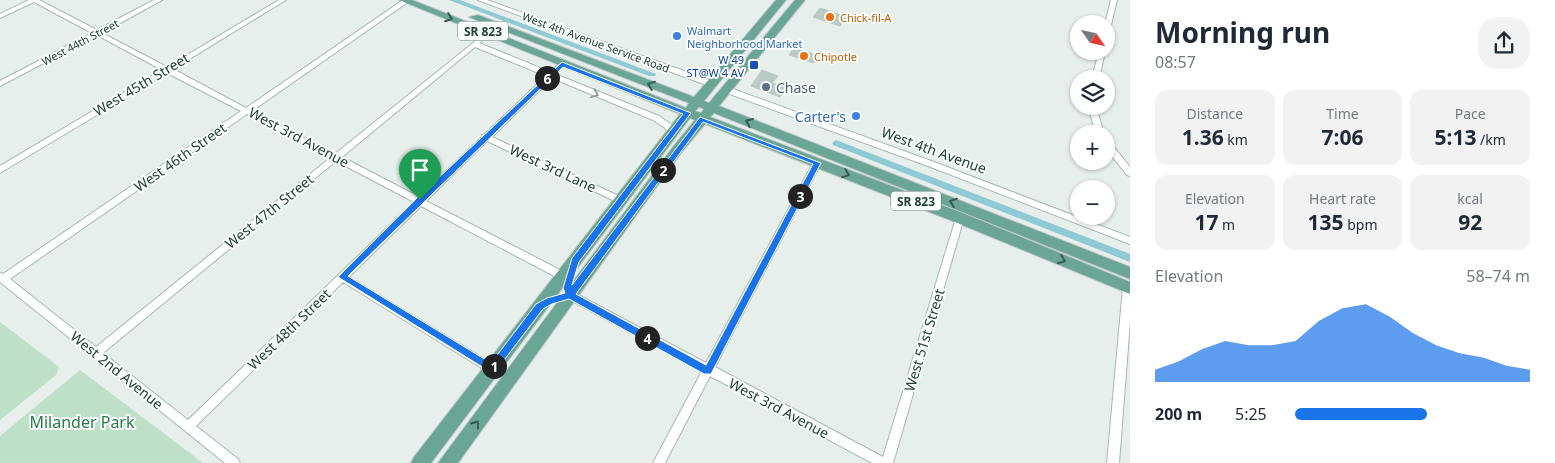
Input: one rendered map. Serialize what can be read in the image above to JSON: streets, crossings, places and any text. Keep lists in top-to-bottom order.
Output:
{
  "streets": {
    "main road": ["SR 823"],
    "street": [
      "West 44th Street",
      "West 4th Avenue Service Road",
      "West 45th Street",
      "West 3rd Avenue",
      "West 4th Avenue",
      "West 46th Street",
      "West 3rd Lane",
      "West 47th Street",
      "West 48th Street",
      "West 51st Street",
      "West 2nd Avenue"
    ]
  },
  "crossings": [
    ["SR 823", "West 46th Street"],
    ["SR 823", "West 47th Street"],
    ["SR 823", "West 48th Street"],
    ["SR 823", "West 51st Street"],
    ["West 44th Street", "West 3rd Avenue"],
    ["West 45th Street", "West 3rd Avenue"],
    ["West 3rd Avenue", "West 46th Street"],
    ["West 3rd Avenue", "West 47th Street"],
    ["West 3rd Avenue", "West 48th Street"],
    ["West 46th Street", "West 2nd Avenue"],
    ["West 3rd Lane", "West 48th Street"],
    ["West 47th Street", "West 2nd Avenue"],
    ["West 48th Street", "West 2nd Avenue"]
  ],
  "parks": ["Milander Park"],
  "places": {
    "other": [
      "Chick-fil-A",
      "Walmart Neighborhood Market",
      "Chipotle",
      "Chase",
      "Carter's"
    ],
    "transit": ["W 49 ST@W 4 AV"]
  },
  "north": "bottom right",
  "page": {
    "heading": ["Morning run", "08:57"],
    "map_buttons": ["+", "−"],
    "pins": [
      "6",
      "2",
      "3",
      "4",
      "1"
    ],
    "stats": [
      ["Distance", "1.36 km"],
      ["Time", "7:06"],
      ["Pace", "5:13 /km"],
      ["Elevation", "17 m"],
      ["Heart rate", "135 bpm"],
      ["kcal", "92"]
    ],
    "chart": ["Elevation", "58–74 m"],
    "list": [
      {
        "name": "200 m",
        "note": "5:25"
      }
    ]
  }
}
